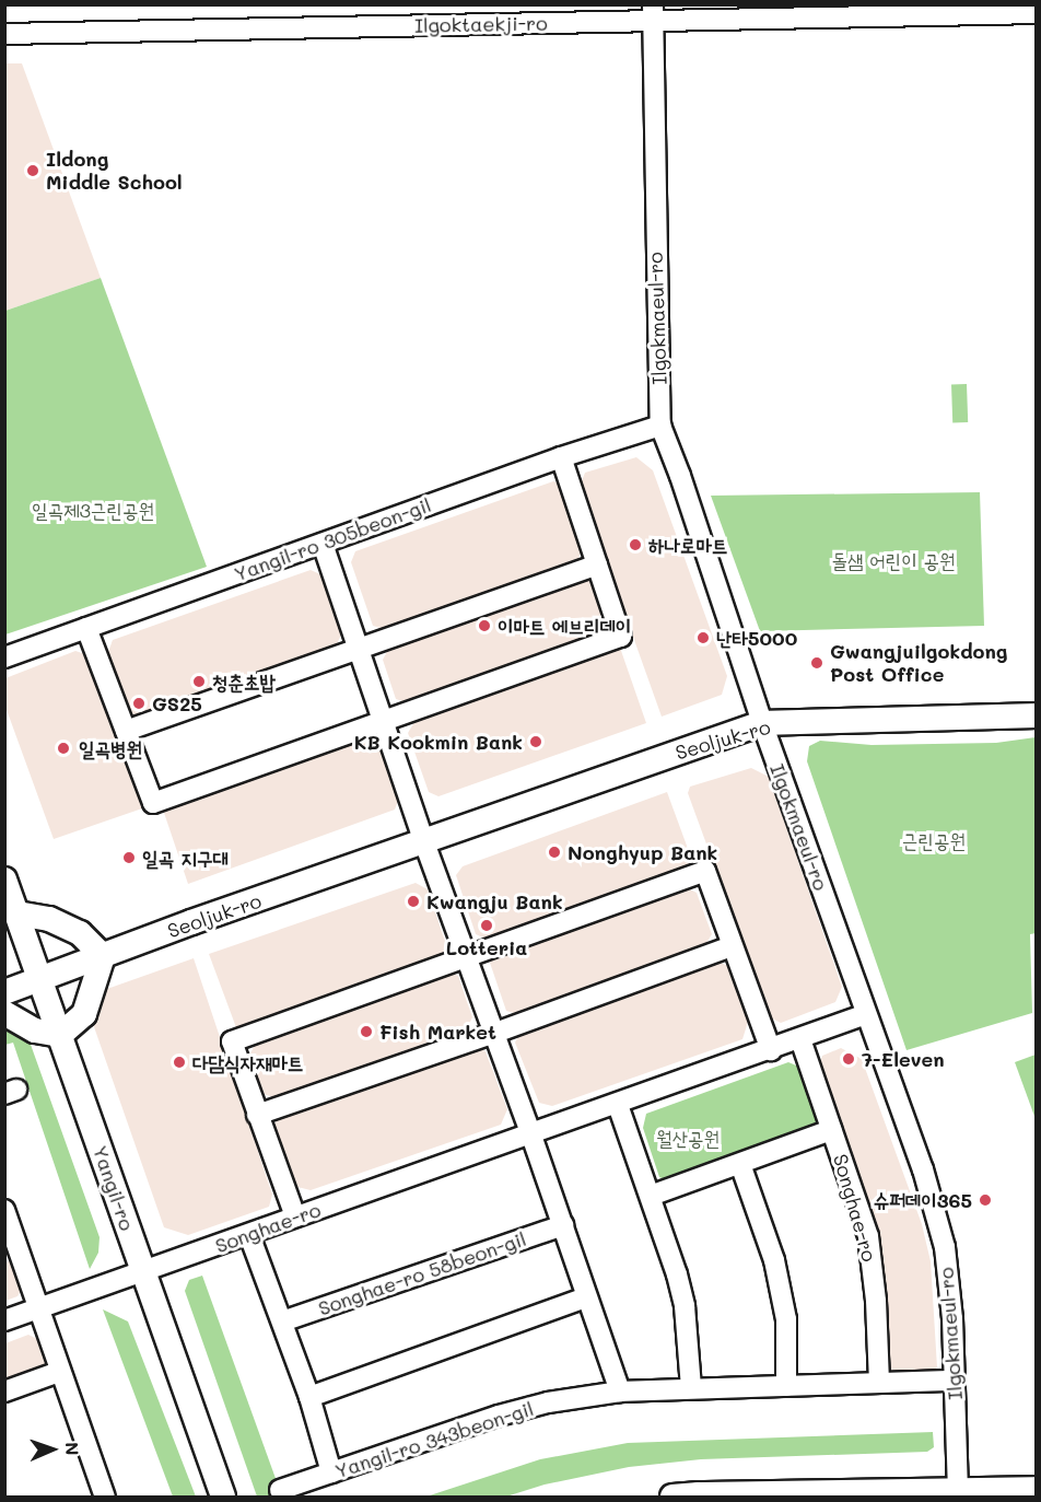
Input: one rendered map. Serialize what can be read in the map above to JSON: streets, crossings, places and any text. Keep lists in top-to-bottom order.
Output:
{
  "streets": {
    "main road": ["Seoljuk-ro", "Yangil-ro"],
    "street": [
      "Ilgoktaekji-ro",
      "Ilgokmaeul-ro",
      "Yangil-ro 305beon-gil",
      "Songhae-ro",
      "Songhae-ro 58beon-gil",
      "Yangil-ro 343beon-gil"
    ]
  },
  "crossings": [
    ["Ilgoktaekji-ro", "Ilgokmaeul-ro"],
    ["Ilgokmaeul-ro", "Yangil-ro 305beon-gil"],
    ["Ilgokmaeul-ro", "Seoljuk-ro"],
    ["Ilgokmaeul-ro", "Songhae-ro"],
    ["Ilgokmaeul-ro", "Yangil-ro 343beon-gil"],
    ["Seoljuk-ro", "Yangil-ro"],
    ["Yangil-ro", "Songhae-ro"],
    ["Songhae-ro", "Yangil-ro 343beon-gil"]
  ],
  "parks": [
    "일곡제3근린공원",
    "돌샘 어린이 공원",
    "근린공원",
    "월산공원"
  ],
  "places": [
    "Ildong Middle School",
    "하나로마트",
    "이마트 에브리데이",
    "난타5000",
    "Gwangjuilgokdong Post Office",
    "청춘초밥",
    "GS25",
    "KB Kookmin Bank",
    "일곡병원",
    "Nonghyup Bank",
    "일곡 지구대",
    "Kwangju Bank",
    "Lotteria",
    "Fish Market",
    "7-Eleven",
    "다담식자재마트",
    "슈퍼데이365"
  ],
  "north": "right"
}
